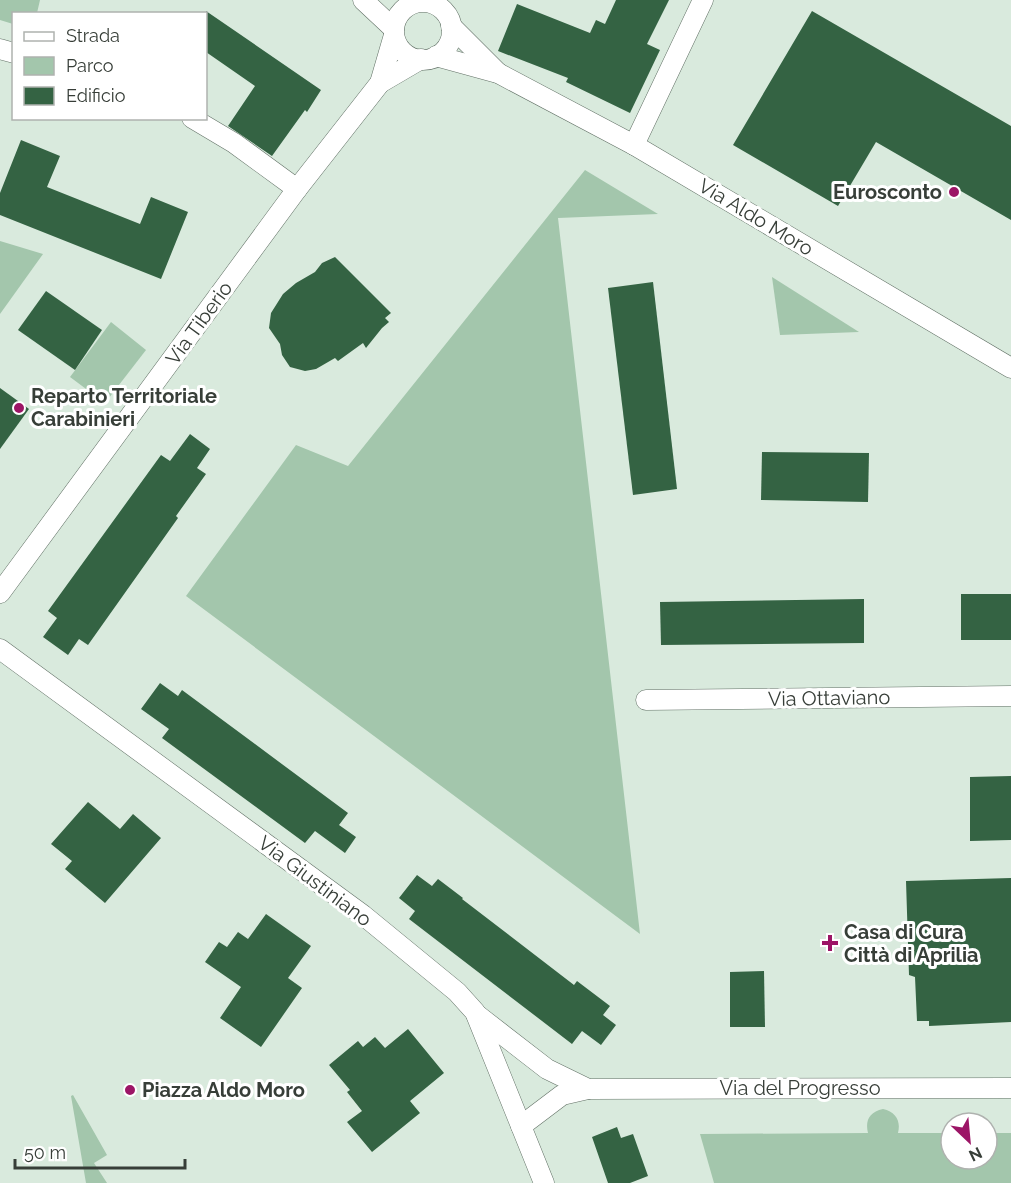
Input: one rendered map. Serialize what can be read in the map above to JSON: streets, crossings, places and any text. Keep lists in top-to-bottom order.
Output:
{
  "streets": {
    "street": [
      "Via Aldo Moro",
      "Via Tiberio",
      "Via Ottaviano",
      "Via Giustiniano",
      "Via del Progresso"
    ]
  },
  "crossings": [
    ["Via Aldo Moro", "Via Tiberio"],
    ["Via Giustiniano", "Via del Progresso"]
  ],
  "places": {
    "other": ["Eurosconto", "Reparto Territoriale Carabinieri", "Piazza Aldo Moro"],
    "health": ["Casa di Cura Città di Aprilia"]
  },
  "legend": ["Strada", "Parco", "Edificio"],
  "scale_bar": "50 m",
  "north": "bottom right"
}
